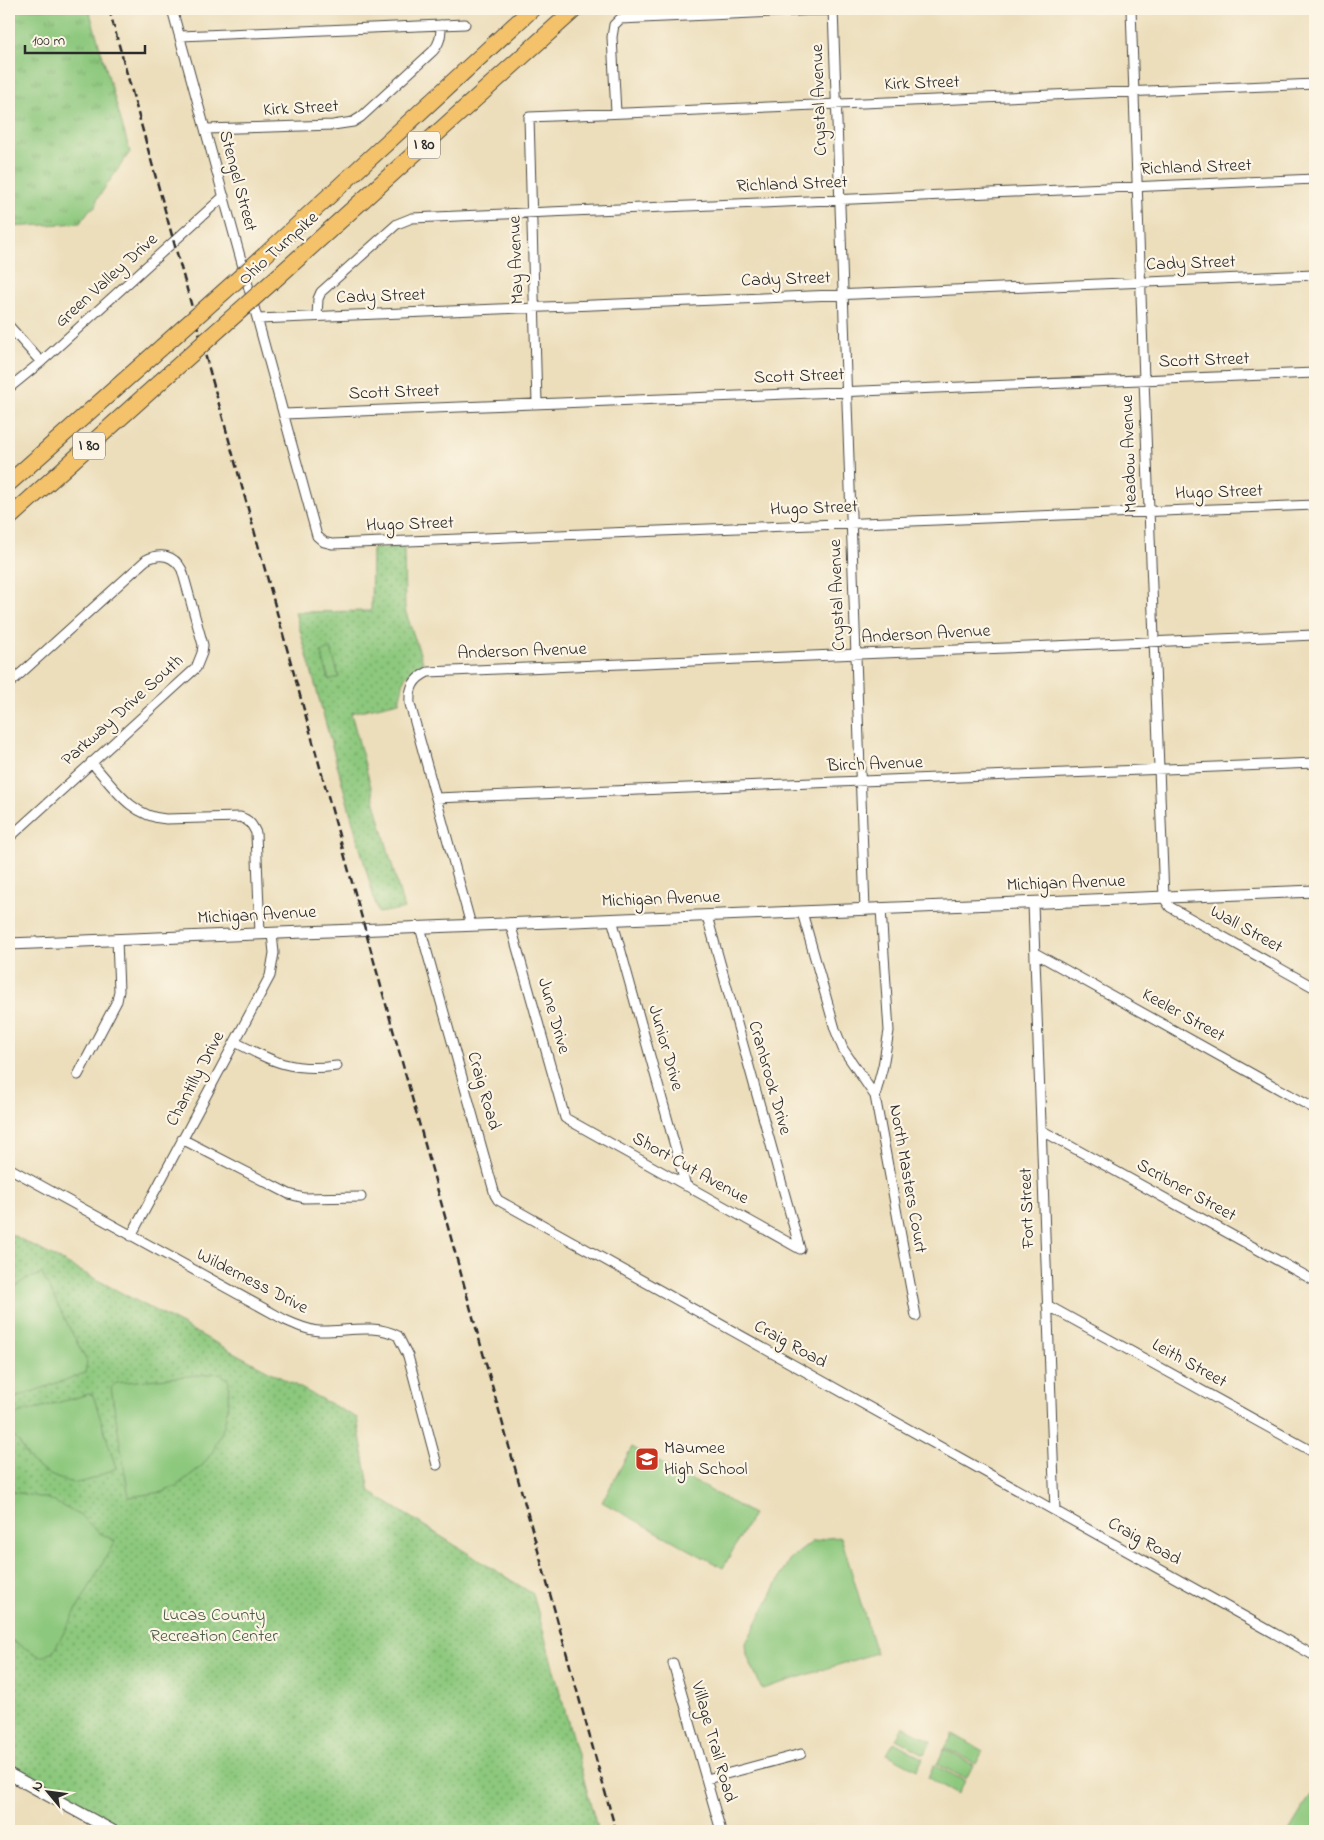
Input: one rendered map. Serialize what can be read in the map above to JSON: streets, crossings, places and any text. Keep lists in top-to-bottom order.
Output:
{
  "streets": {
    "highway": ["I 80", "Ohio Turnpike"],
    "street": [
      "Kirk Street",
      "Crystal Avenue",
      "Richland Street",
      "Stengel Street",
      "May Avenue",
      "Cady Street",
      "Green Valley Drive",
      "Scott Street",
      "Meadow Avenue",
      "Hugo Street",
      "Anderson Avenue",
      "Parkway Drive South",
      "Birch Avenue",
      "Michigan Avenue",
      "Wall Street",
      "June Drive",
      "Keeler Street",
      "Junior Drive",
      "Cranbrook Drive",
      "Chantilly Drive",
      "Craig Road",
      "Short Cut Avenue",
      "North Masters Court",
      "Scribner Street",
      "Fort Street",
      "Wilderness Drive",
      "Leith Street",
      "Village Trail Road"
    ]
  },
  "crossings": [
    ["Kirk Street", "Crystal Avenue"],
    ["Kirk Street", "Stengel Street"],
    ["Kirk Street", "May Avenue"],
    ["Kirk Street", "Meadow Avenue"],
    ["Crystal Avenue", "Richland Street"],
    ["Crystal Avenue", "Cady Street"],
    ["Crystal Avenue", "Scott Street"],
    ["Crystal Avenue", "Hugo Street"],
    ["Crystal Avenue", "Anderson Avenue"],
    ["Crystal Avenue", "Birch Avenue"],
    ["Crystal Avenue", "Michigan Avenue"],
    ["Richland Street", "May Avenue"],
    ["Richland Street", "Cady Street"],
    ["Richland Street", "Meadow Avenue"],
    ["Stengel Street", "Cady Street"],
    ["Stengel Street", "Green Valley Drive"],
    ["Stengel Street", "Scott Street"],
    ["Stengel Street", "Hugo Street"],
    ["May Avenue", "Cady Street"],
    ["May Avenue", "Scott Street"],
    ["Cady Street", "Meadow Avenue"],
    ["Scott Street", "Meadow Avenue"],
    ["Meadow Avenue", "Hugo Street"],
    ["Meadow Avenue", "Anderson Avenue"],
    ["Meadow Avenue", "Birch Avenue"],
    ["Meadow Avenue", "Michigan Avenue"],
    ["Meadow Avenue", "Wall Street"],
    ["Anderson Avenue", "Birch Avenue"],
    ["Parkway Drive South", "Chantilly Drive"],
    ["Michigan Avenue", "Wall Street"],
    ["Michigan Avenue", "June Drive"],
    ["Michigan Avenue", "Junior Drive"],
    ["Michigan Avenue", "Cranbrook Drive"],
    ["Michigan Avenue", "Chantilly Drive"],
    ["Michigan Avenue", "Craig Road"],
    ["Michigan Avenue", "North Masters Court"],
    ["Michigan Avenue", "Fort Street"],
    ["June Drive", "Short Cut Avenue"],
    ["Keeler Street", "Fort Street"],
    ["Junior Drive", "Short Cut Avenue"],
    ["Cranbrook Drive", "Short Cut Avenue"],
    ["Chantilly Drive", "Wilderness Drive"],
    ["Craig Road", "Fort Street"],
    ["Scribner Street", "Fort Street"],
    ["Fort Street", "Leith Street"]
  ],
  "parks": ["Lucas County Recreation Center"],
  "places": {
    "school or university": ["Maumee High School"]
  },
  "scale_bar": "100 m",
  "north": "top left"
}
